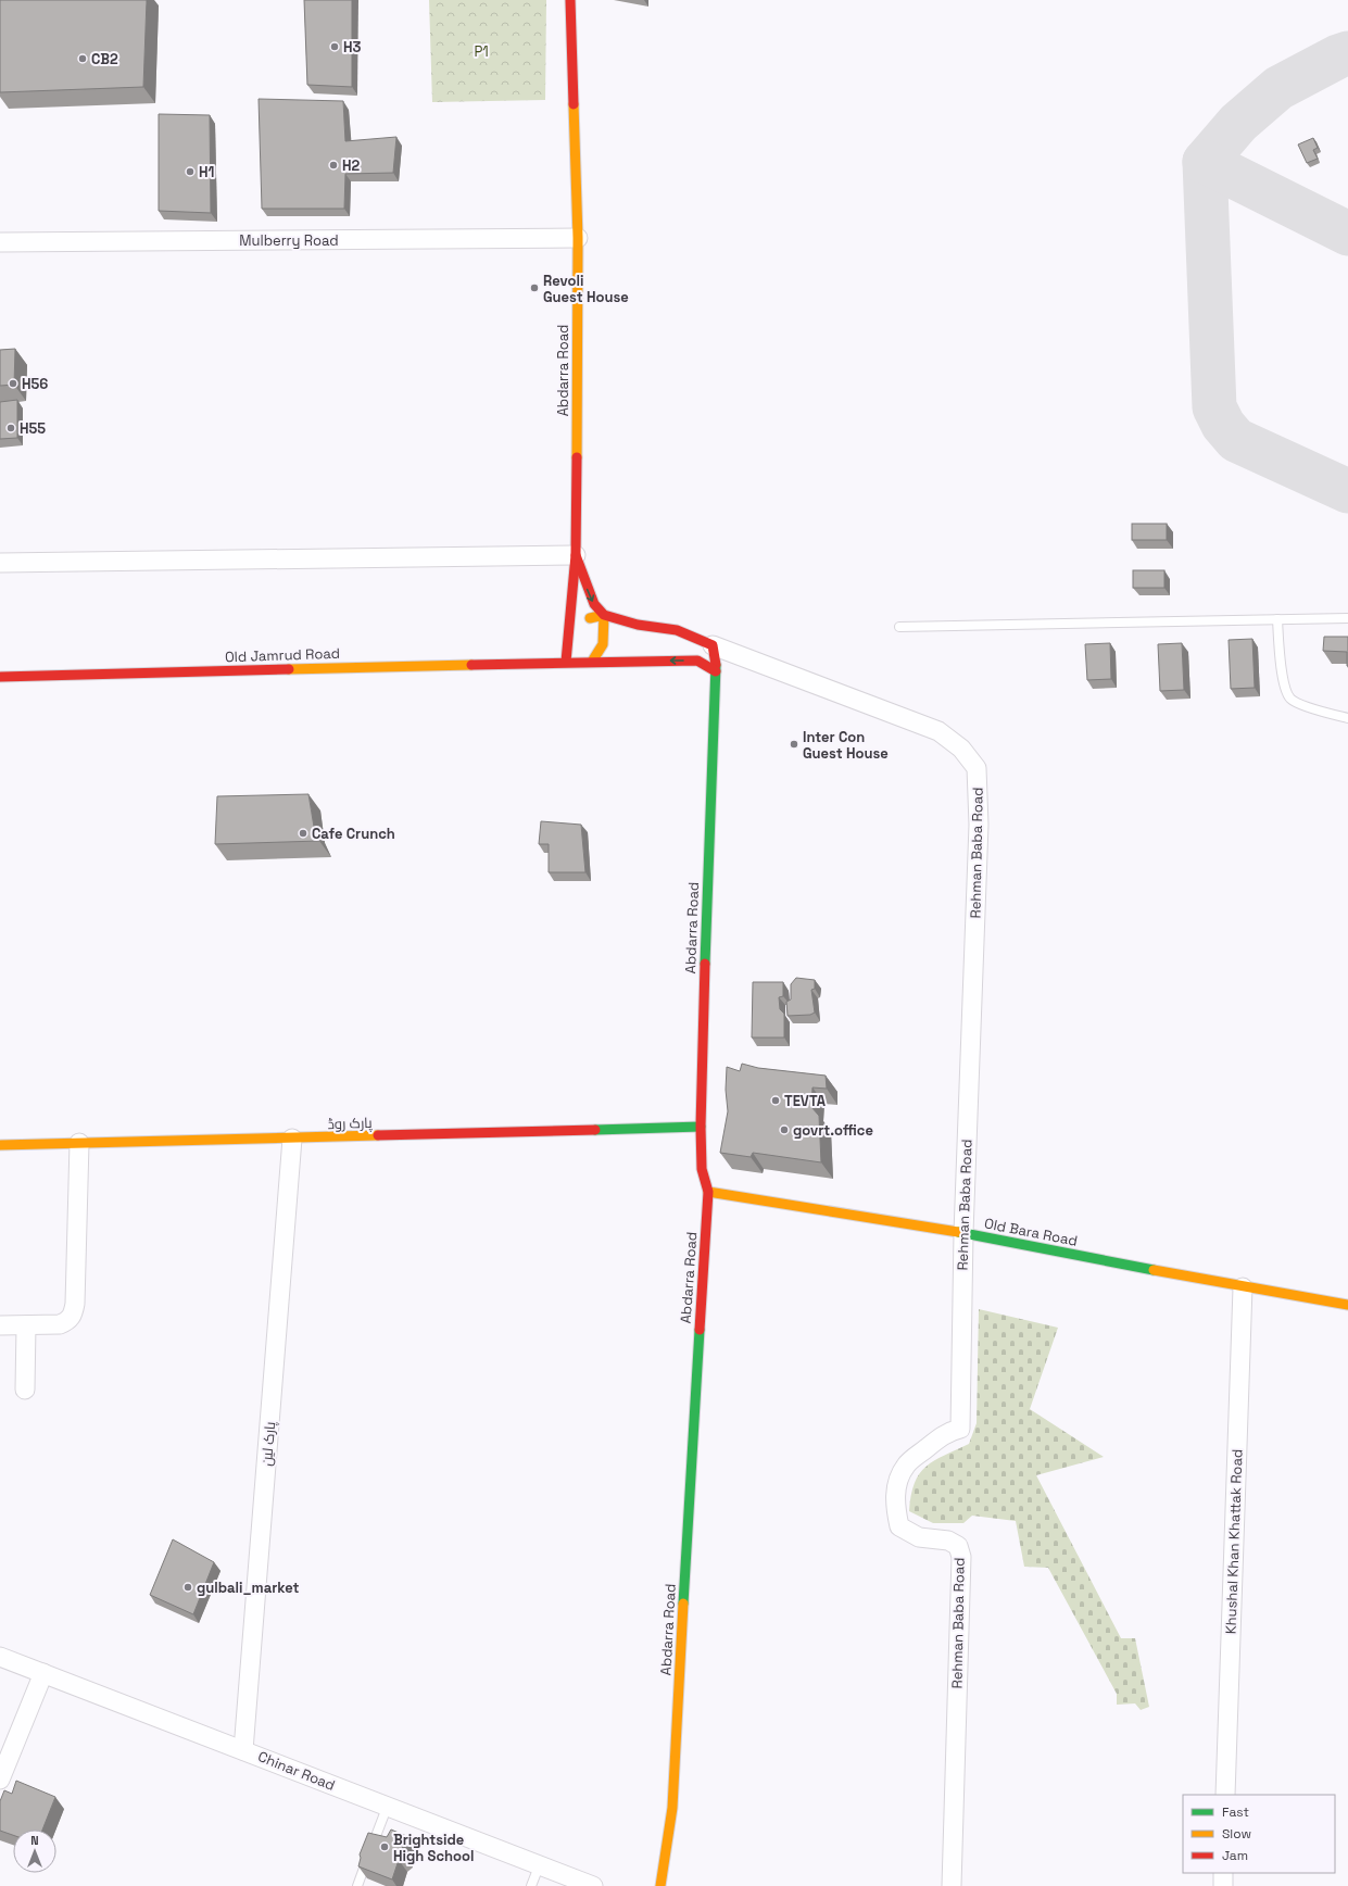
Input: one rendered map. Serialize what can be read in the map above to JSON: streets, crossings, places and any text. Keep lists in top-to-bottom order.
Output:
{
  "streets": {
    "street": [
      "Mulberry Road",
      "Abdarra Road",
      "Old Jamrud Road",
      "Rehman Baba Road",
      "پارک روڈ",
      "Old Bara Road",
      "پارک لین",
      "Khushal Khan Khattak Road",
      "Chinar Road"
    ]
  },
  "crossings": [
    ["Mulberry Road", "Abdarra Road"],
    ["Abdarra Road", "Old Jamrud Road"],
    ["Abdarra Road", "پارک روڈ"],
    ["Abdarra Road", "Old Bara Road"],
    ["Rehman Baba Road", "Old Bara Road"],
    ["پارک روڈ", "پارک لین"],
    ["Old Bara Road", "Khushal Khan Khattak Road"],
    ["پارک لین", "Chinar Road"]
  ],
  "parks": ["P1"],
  "places": [
    "H3",
    "CB2",
    "H2",
    "H1",
    "Revoli Guest House",
    "H56",
    "H55",
    "Inter Con Guest House",
    "Cafe Crunch",
    "TEVTA",
    "govrt.office",
    "gulbali_market",
    "Brightside High School"
  ],
  "legend": ["Fast", "Slow", "Jam"],
  "north": "top"
}
